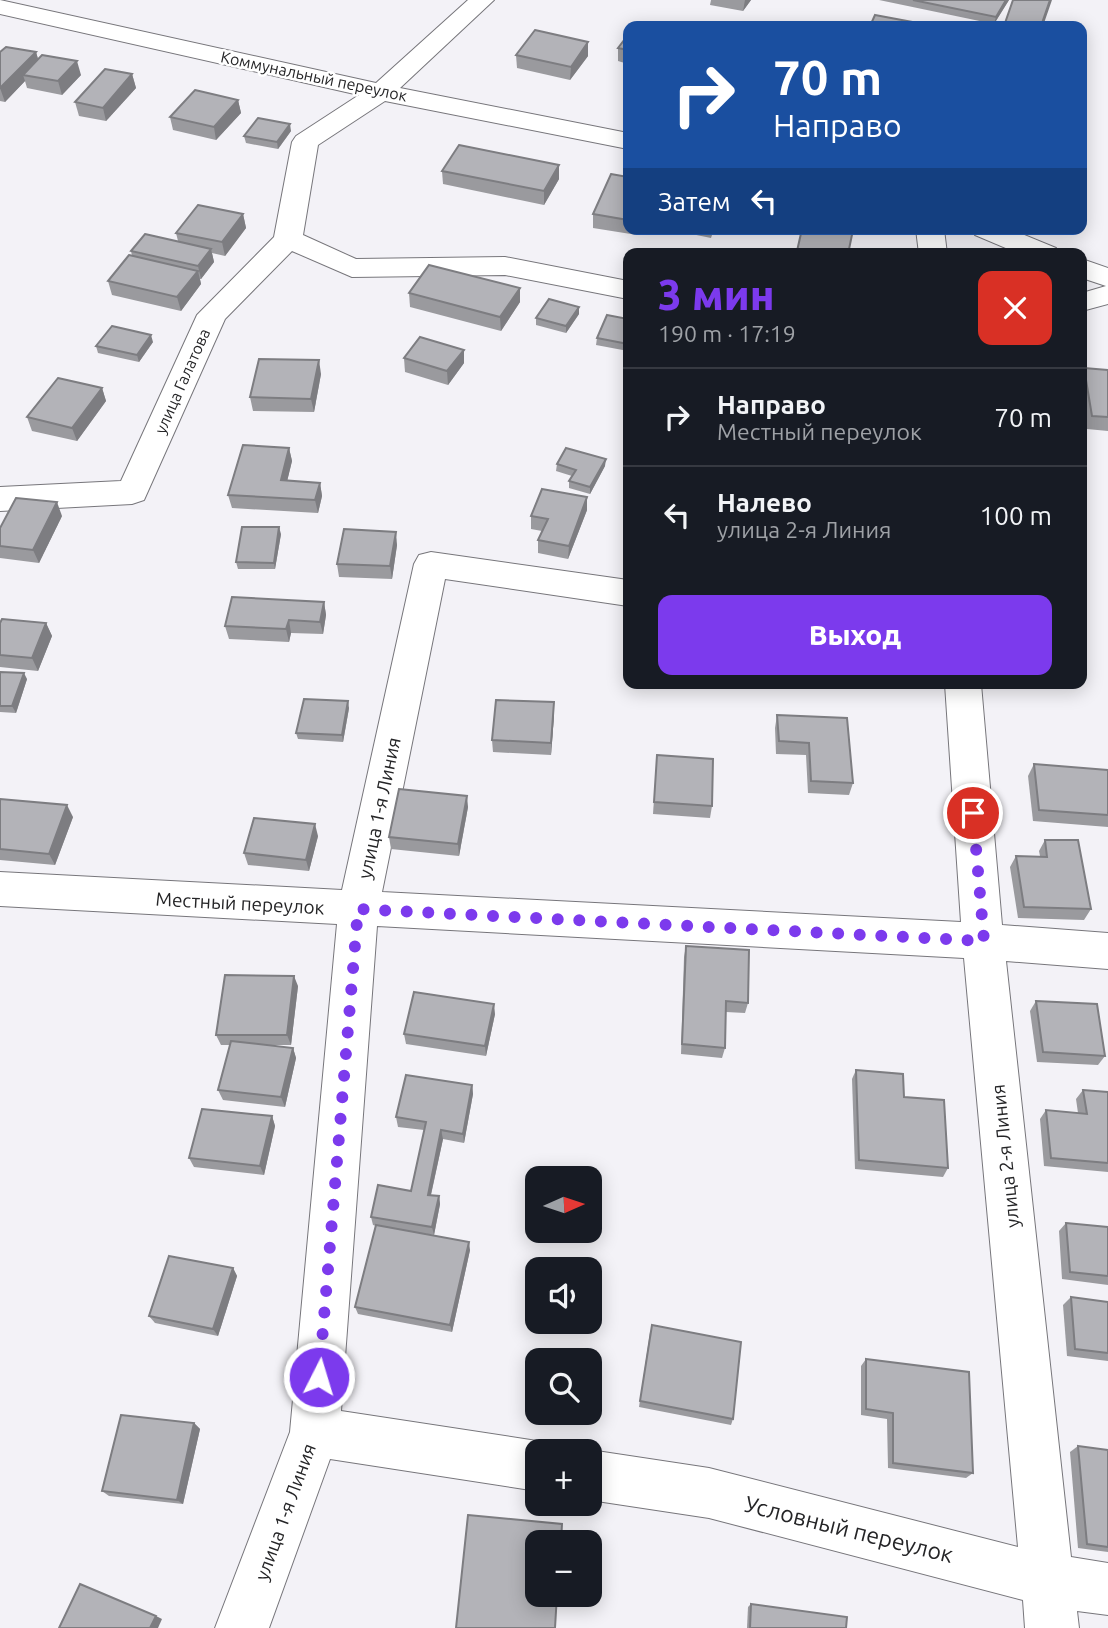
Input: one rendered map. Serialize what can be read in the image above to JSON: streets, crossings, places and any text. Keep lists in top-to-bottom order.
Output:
{
  "streets": {
    "street": [
      "Коммунальный переулок",
      "улица Галатова",
      "улица 1-я Линия",
      "Местный переулок",
      "улица 2-я Линия",
      "Условный переулок"
    ]
  },
  "crossings": [
    ["улица 1-я Линия", "Местный переулок"],
    ["Местный переулок", "улица 2-я Линия"],
    ["улица 2-я Линия", "Условный переулок"]
  ],
  "north": "right",
  "page": {
    "turn": ["70 m", "Направо"],
    "then": "Затем",
    "heading": ["3 мин", "190 m · 17:19"],
    "list": [
      {
        "name": "Направо",
        "note": "Местный переулок",
        "value": "70 m"
      },
      {
        "name": "Налево",
        "note": "улица 2-я Линия",
        "value": "100 m"
      }
    ],
    "buttons": "Выход",
    "map_buttons": ["+", "−"]
  }
}
